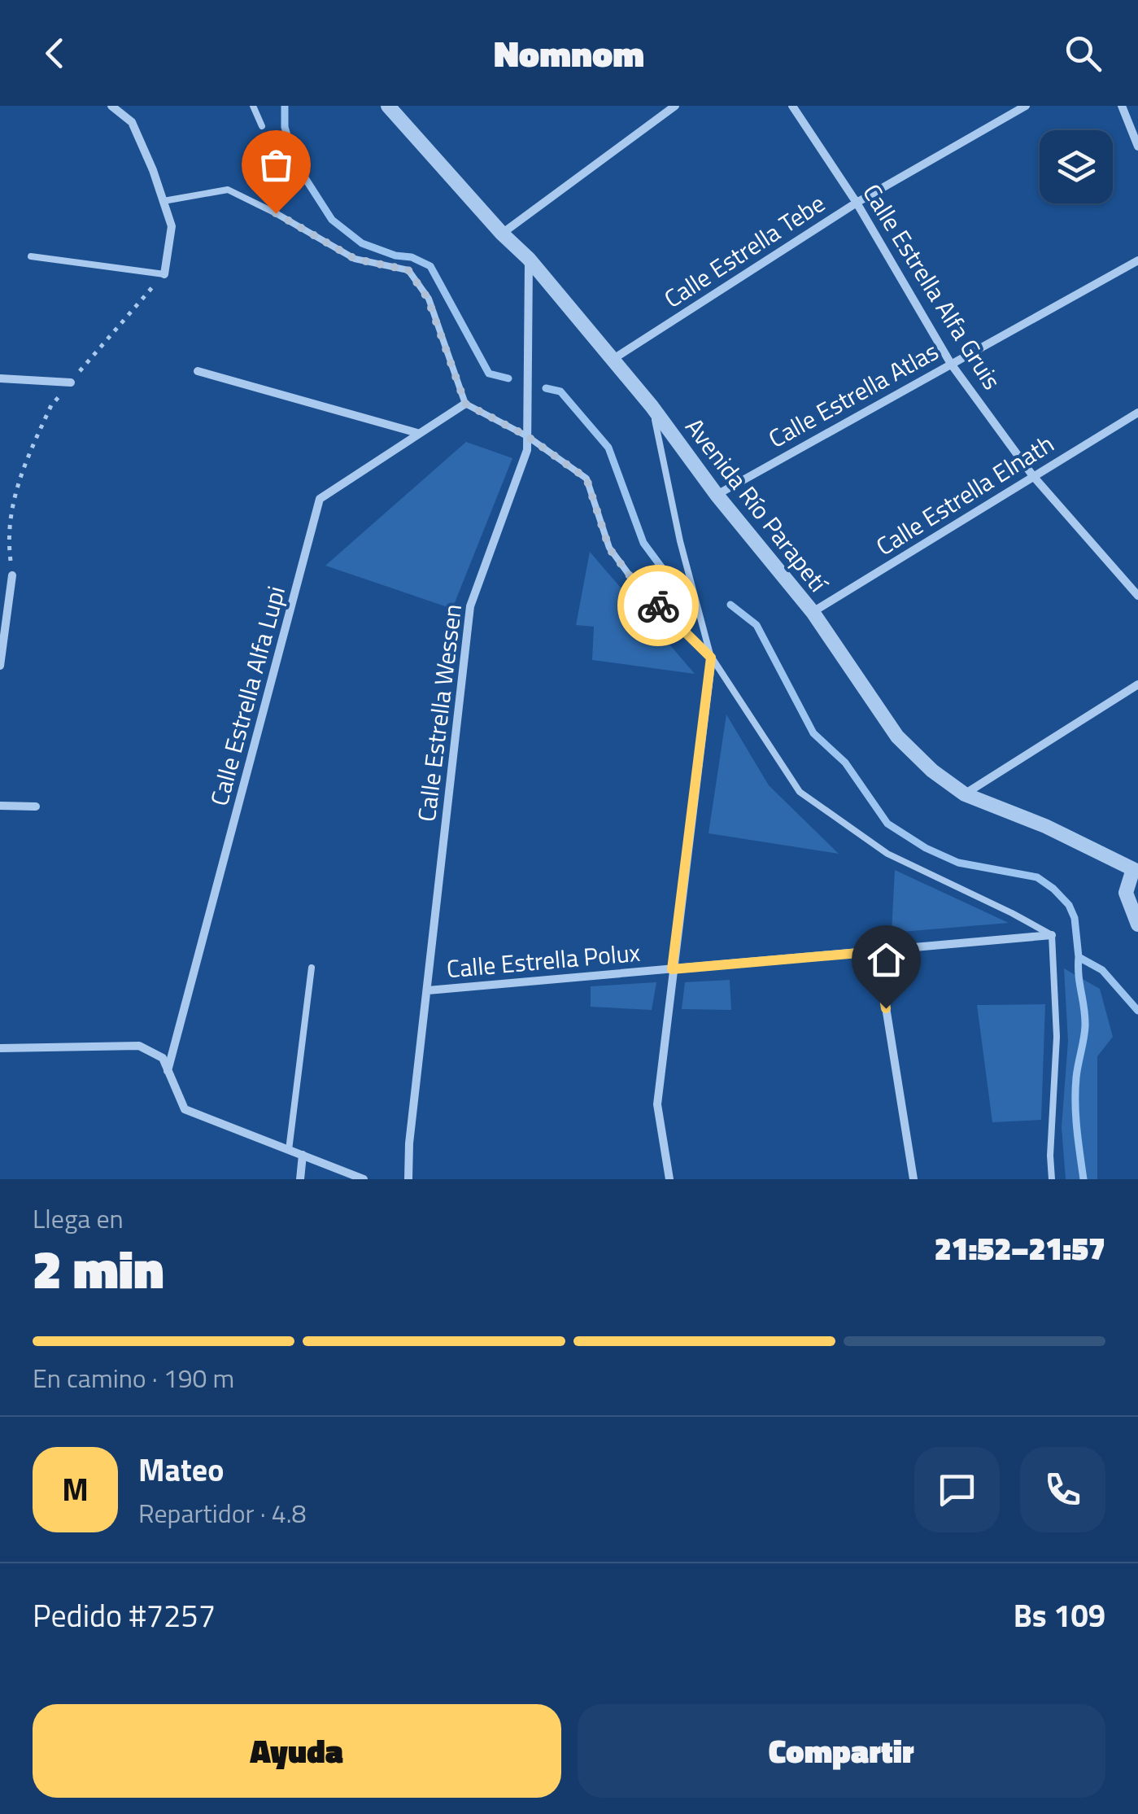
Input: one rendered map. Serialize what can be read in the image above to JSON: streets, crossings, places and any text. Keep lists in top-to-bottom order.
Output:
{
  "streets": {
    "street": [
      "Calle Estrella Tebe",
      "Calle Estrella Alfa Gruis",
      "Calle Estrella Atlas",
      "Calle Estrella Elnath",
      "Avenida Río Parapetí",
      "Calle Estrella Alfa Lupi",
      "Calle Estrella Wessen",
      "Calle Estrella Polux"
    ]
  },
  "crossings": [
    ["Calle Estrella Tebe", "Calle Estrella Alfa Gruis"],
    ["Calle Estrella Tebe", "Avenida Río Parapetí"],
    ["Calle Estrella Alfa Gruis", "Calle Estrella Atlas"],
    ["Calle Estrella Alfa Gruis", "Calle Estrella Elnath"],
    ["Calle Estrella Atlas", "Avenida Río Parapetí"],
    ["Calle Estrella Elnath", "Avenida Río Parapetí"],
    ["Avenida Río Parapetí", "Calle Estrella Wessen"],
    ["Calle Estrella Wessen", "Calle Estrella Polux"]
  ],
  "page": {
    "header": "Nomnom",
    "heading": ["2 min", "Llega en", "21:52–21:57"],
    "panel": [
      "Mateo",
      "Repartidor · 4.8",
      "Pedido #7257",
      "Bs 109"
    ],
    "bar": "En camino · 190 m",
    "round": "M",
    "buttons": ["Ayuda", "Compartir"]
  }
}
